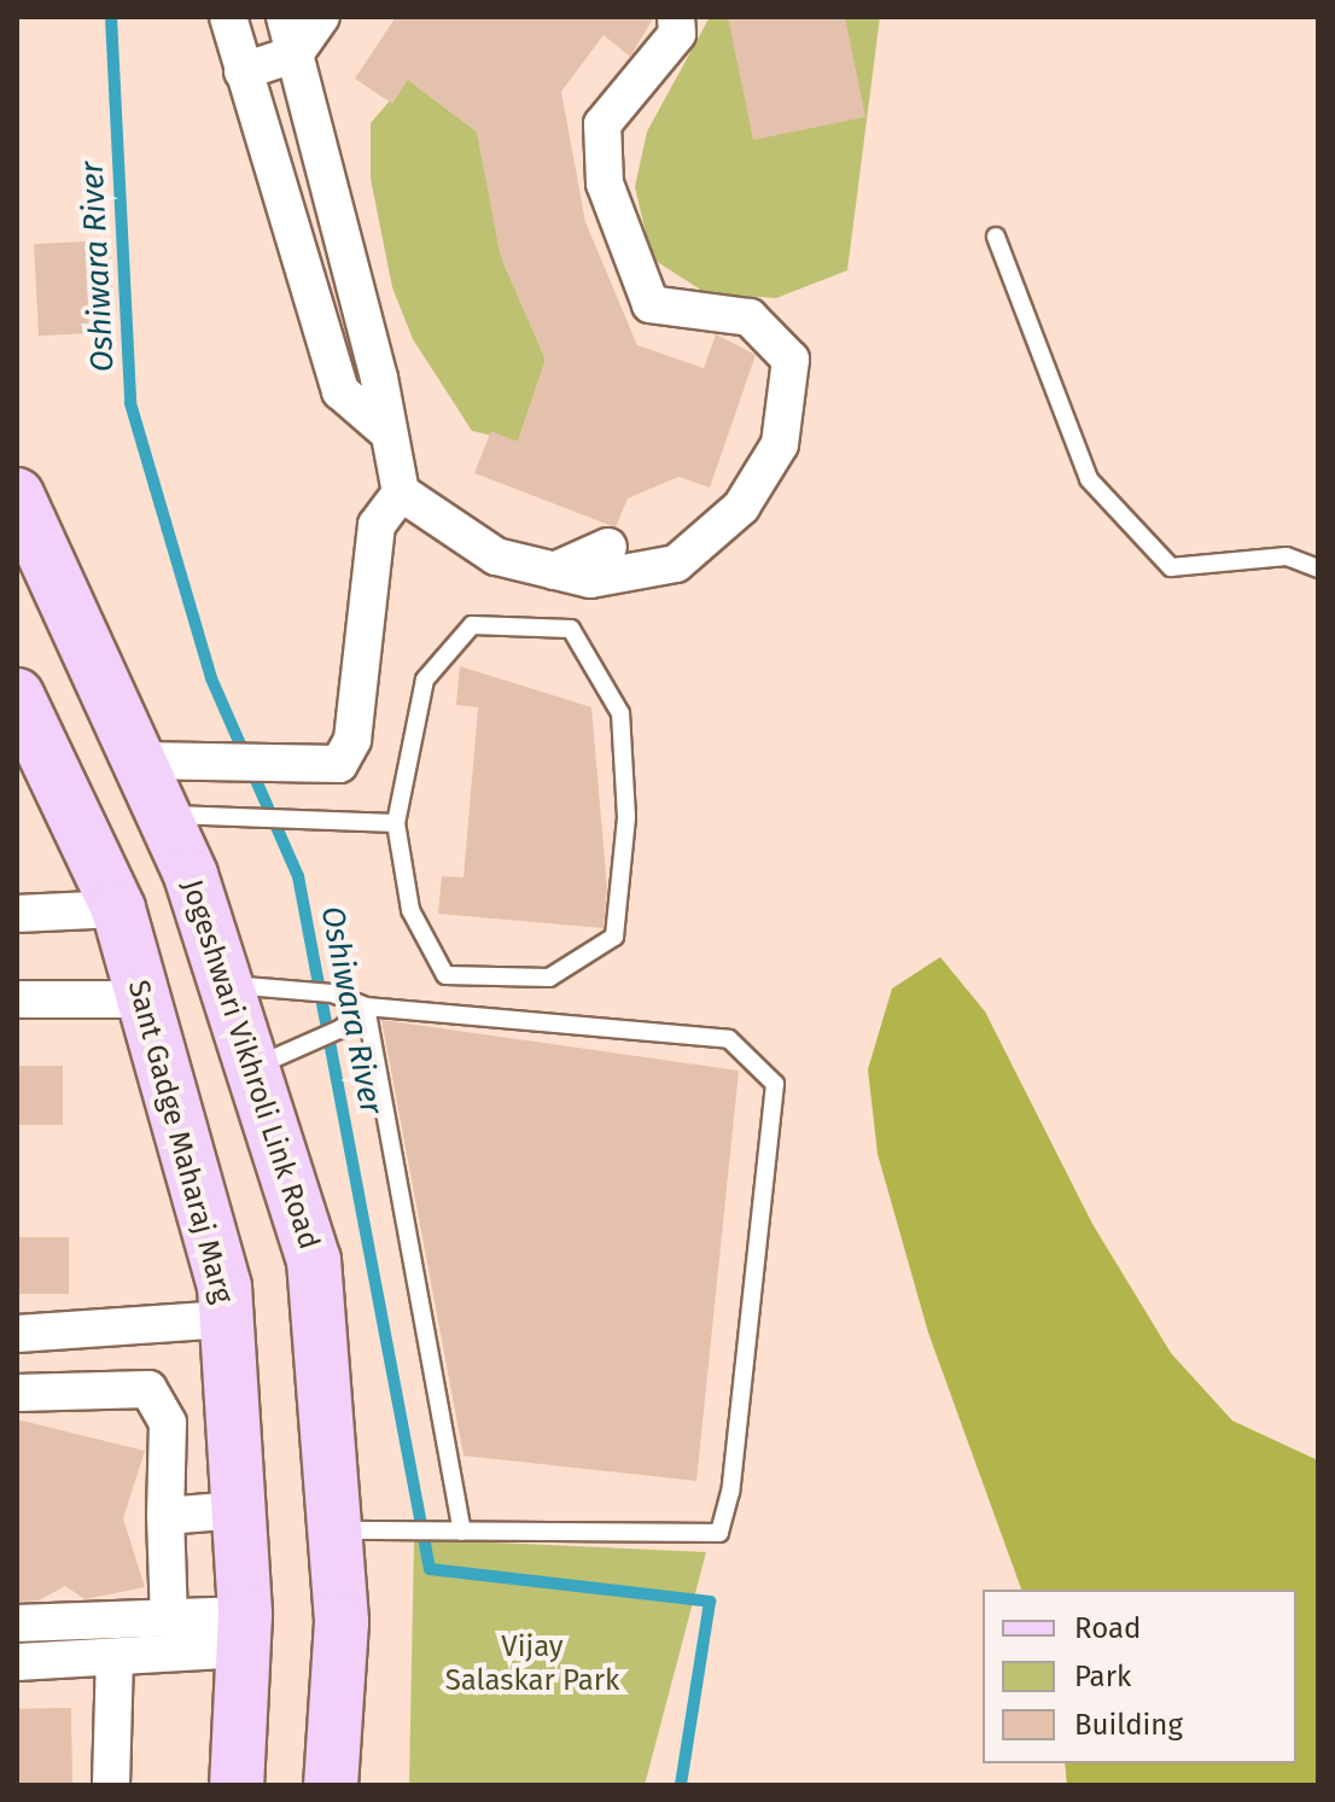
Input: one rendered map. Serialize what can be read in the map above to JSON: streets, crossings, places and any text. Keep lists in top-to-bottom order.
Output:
{
  "streets": {
    "main road": ["Jogeshwari Vikhroli Link Road", "Sant Gadge Maharaj Marg"]
  },
  "water": ["Oshiwara River"],
  "parks": ["Vijay Salaskar Park"],
  "legend": ["Road", "Park", "Building"]
}
